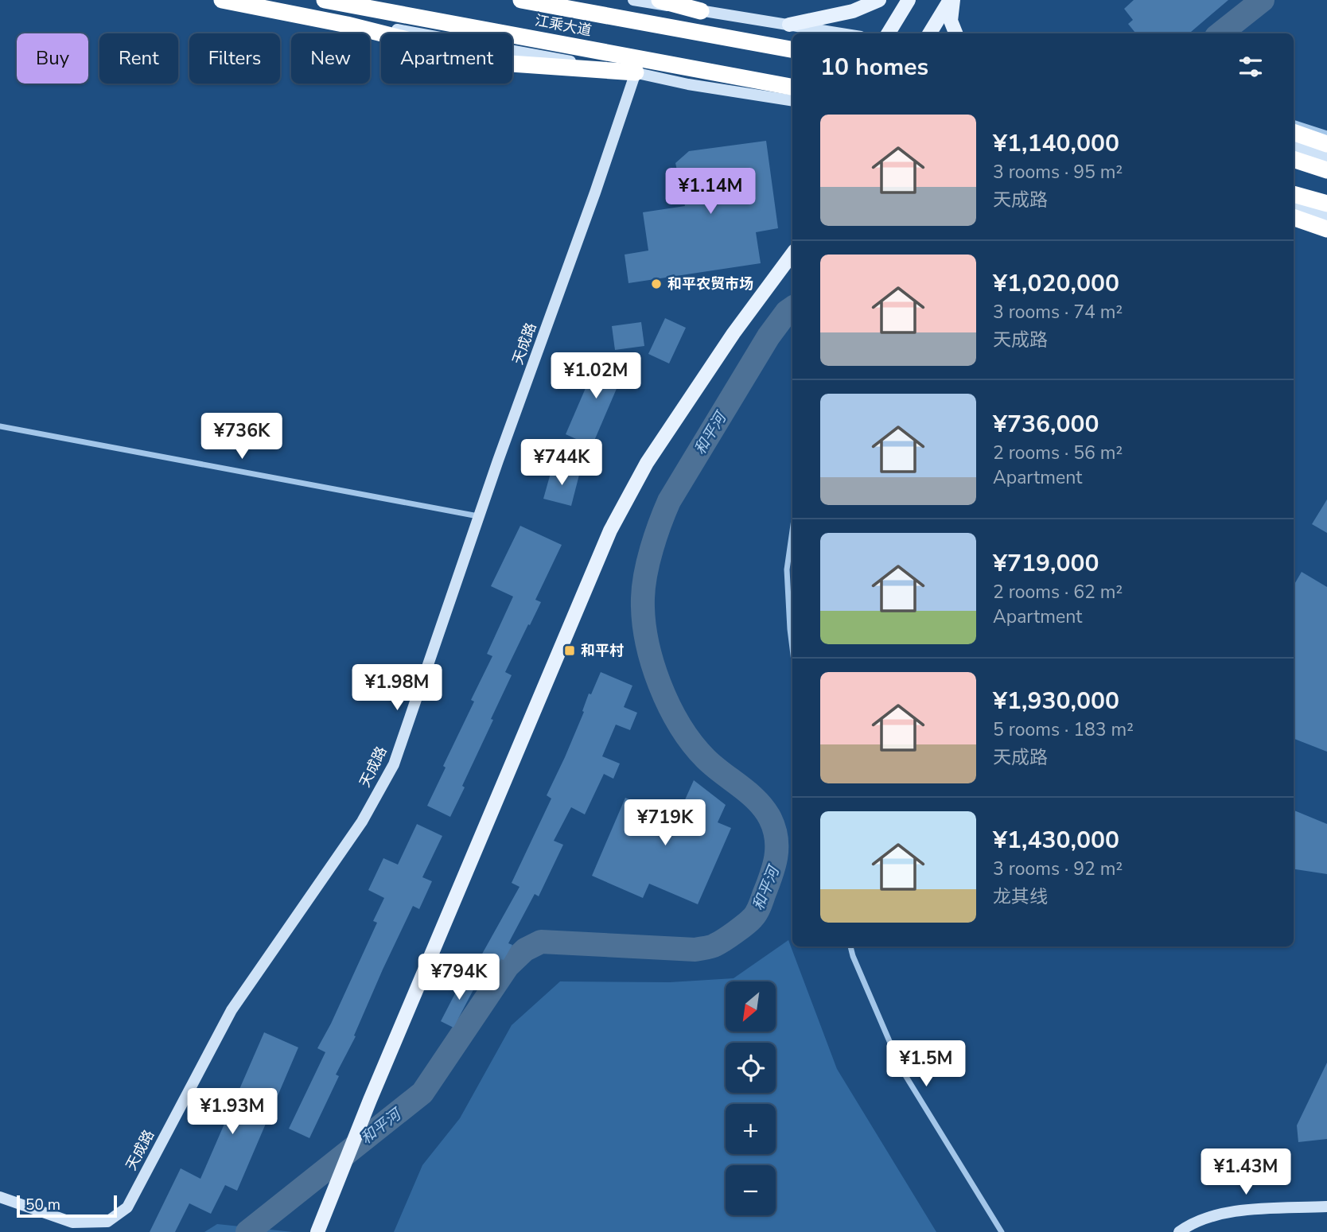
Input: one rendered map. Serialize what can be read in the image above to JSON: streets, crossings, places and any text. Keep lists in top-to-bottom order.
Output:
{
  "streets": {
    "highway": ["江乘大道"],
    "street": ["天成路"]
  },
  "water": ["和平河"],
  "places": {
    "other": ["和平农贸市场"],
    "transit": ["和平村"]
  },
  "scale_bar": "50 m",
  "north": "bottom left",
  "page": {
    "chip": [
      "Buy",
      "Rent",
      "Filters",
      "New",
      "Apartment"
    ],
    "heading": "10 homes",
    "list": [
      {
        "name": "¥1,140,000",
        "note": "3 rooms · 95 m² · 天成路"
      },
      {
        "name": "¥1,020,000",
        "note": "3 rooms · 74 m² · 天成路"
      },
      {
        "name": "¥736,000",
        "note": "2 rooms · 56 m² · Apartment"
      },
      {
        "name": "¥719,000",
        "note": "2 rooms · 62 m² · Apartment"
      },
      {
        "name": "¥1,930,000",
        "note": "5 rooms · 183 m² · 天成路"
      },
      {
        "name": "¥1,430,000",
        "note": "3 rooms · 92 m² · 龙其线"
      }
    ],
    "price": [
      "¥1.14M",
      "¥1.02M",
      "¥736K",
      "¥744K",
      "¥1.98M",
      "¥719K",
      "¥794K",
      "¥1.5M",
      "¥1.93M",
      "¥1.43M"
    ],
    "map_buttons": ["+", "−"],
    "scale": "50 m"
  }
}
